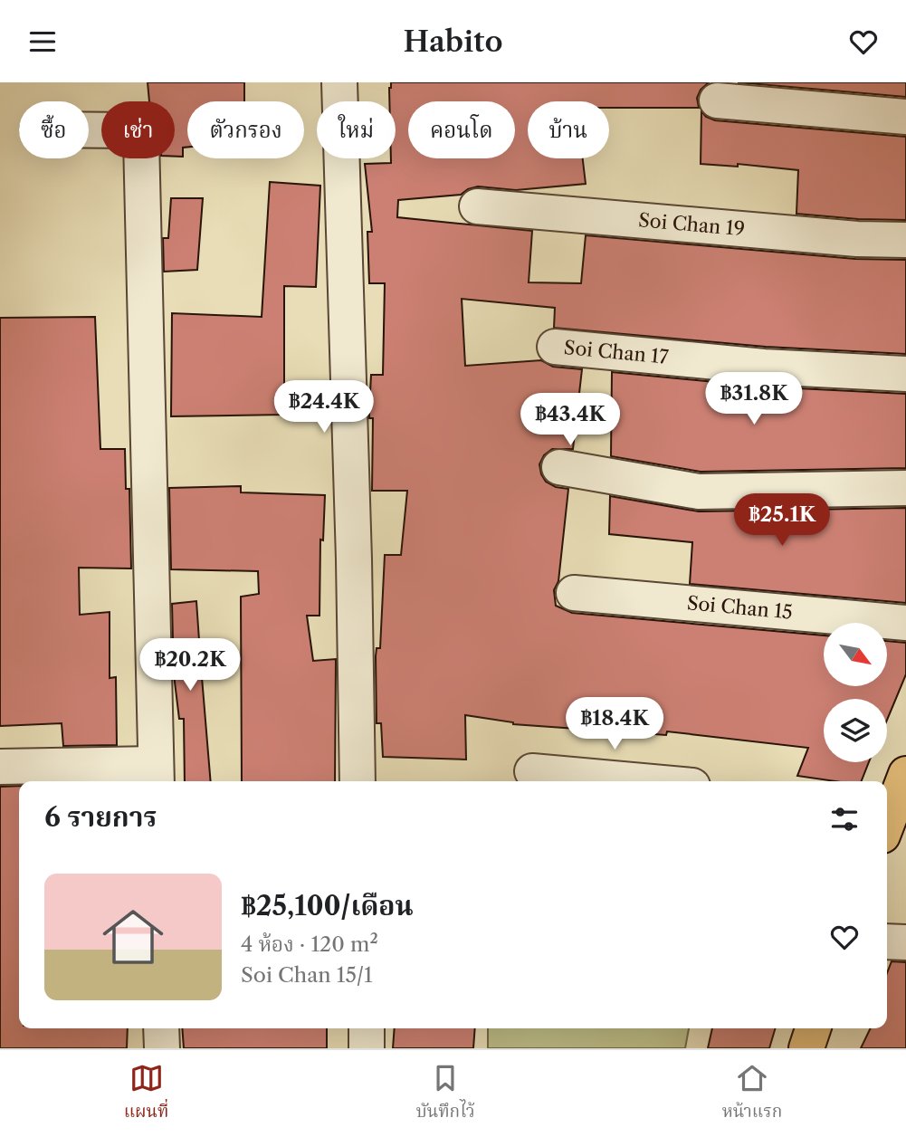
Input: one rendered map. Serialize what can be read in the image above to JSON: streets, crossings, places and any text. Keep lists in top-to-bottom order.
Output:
{
  "streets": {
    "street": ["Soi Chan 19", "Soi Chan 17", "Soi Chan 15"]
  },
  "north": "bottom right",
  "page": {
    "header": "Habito",
    "chip": [
      "ซื้อ",
      "เช่า",
      "ตัวกรอง",
      "ใหม่",
      "คอนโด",
      "บ้าน"
    ],
    "price": [
      "฿31.8K",
      "฿24.4K",
      "฿43.4K",
      "฿25.1K",
      "฿20.2K",
      "฿18.4K"
    ],
    "heading": "6 รายการ",
    "list": [
      {
        "name": "฿25,100/เดือน",
        "note": "4 ห้อง · 120 m² · Soi Chan 15/1"
      }
    ],
    "tabs": ["แผนที่", "บันทึกไว้", "หน้าแรก"]
  }
}
